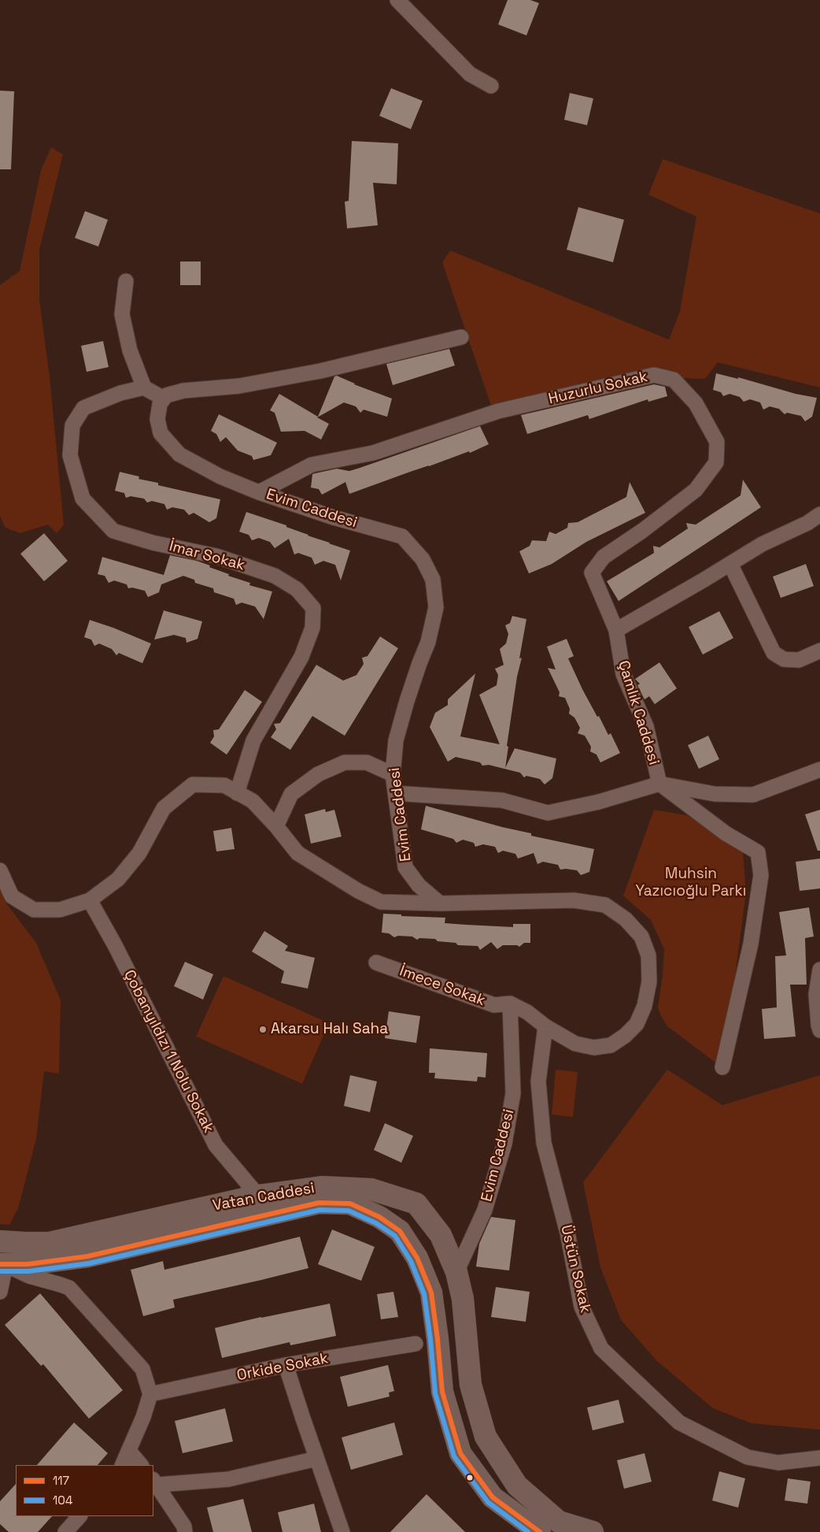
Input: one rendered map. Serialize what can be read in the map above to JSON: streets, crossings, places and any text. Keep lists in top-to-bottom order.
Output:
{
  "streets": {
    "street": [
      "Huzurlu Sokak",
      "Evim Caddesi",
      "İmar Sokak",
      "Çamlık Caddesi",
      "İmece Sokak",
      "Çobanyıldızı 1 Nolu Sokak",
      "Vatan Caddesi",
      "Üstün Sokak",
      "Orkide Sokak"
    ]
  },
  "crossings": [
    ["Huzurlu Sokak", "Evim Caddesi"],
    ["Huzurlu Sokak", "Çamlık Caddesi"],
    ["Evim Caddesi", "Çamlık Caddesi"],
    ["Evim Caddesi", "İmece Sokak"],
    ["Evim Caddesi", "Vatan Caddesi"],
    ["Çobanyıldızı 1 Nolu Sokak", "Vatan Caddesi"]
  ],
  "parks": ["Muhsin Yazıcıoğlu Parkı"],
  "places": ["Akarsu Halı Saha"],
  "lines": ["transit line 117", "transit line 104"],
  "legend": ["117", "104"]
}
